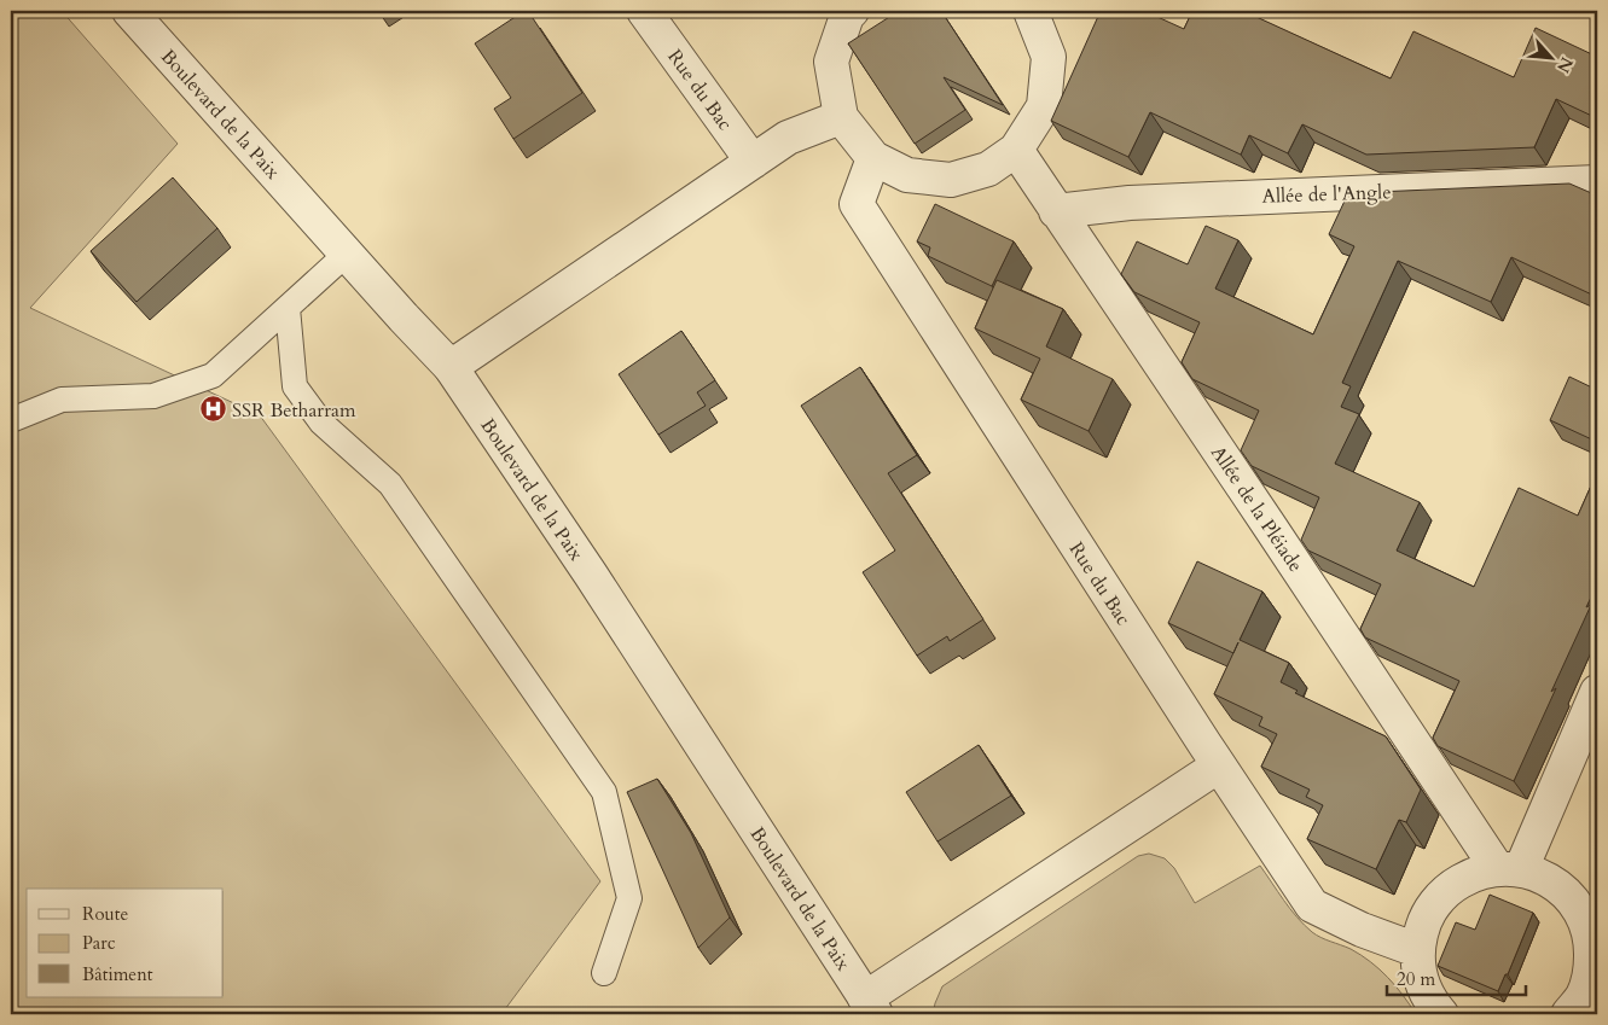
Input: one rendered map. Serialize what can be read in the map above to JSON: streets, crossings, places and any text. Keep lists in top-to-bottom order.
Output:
{
  "streets": {
    "street": [
      "Rue du Bac",
      "Boulevard de la Paix",
      "Allée de l'Angle",
      "Allée de la Pléiade"
    ]
  },
  "crossings": [
    ["Allée de l'Angle", "Allée de la Pléiade"]
  ],
  "places": {
    "hospital": ["SSR Betharram"]
  },
  "legend": ["Route", "Parc", "Bâtiment"],
  "scale_bar": "20 m",
  "north": "bottom right"
}
